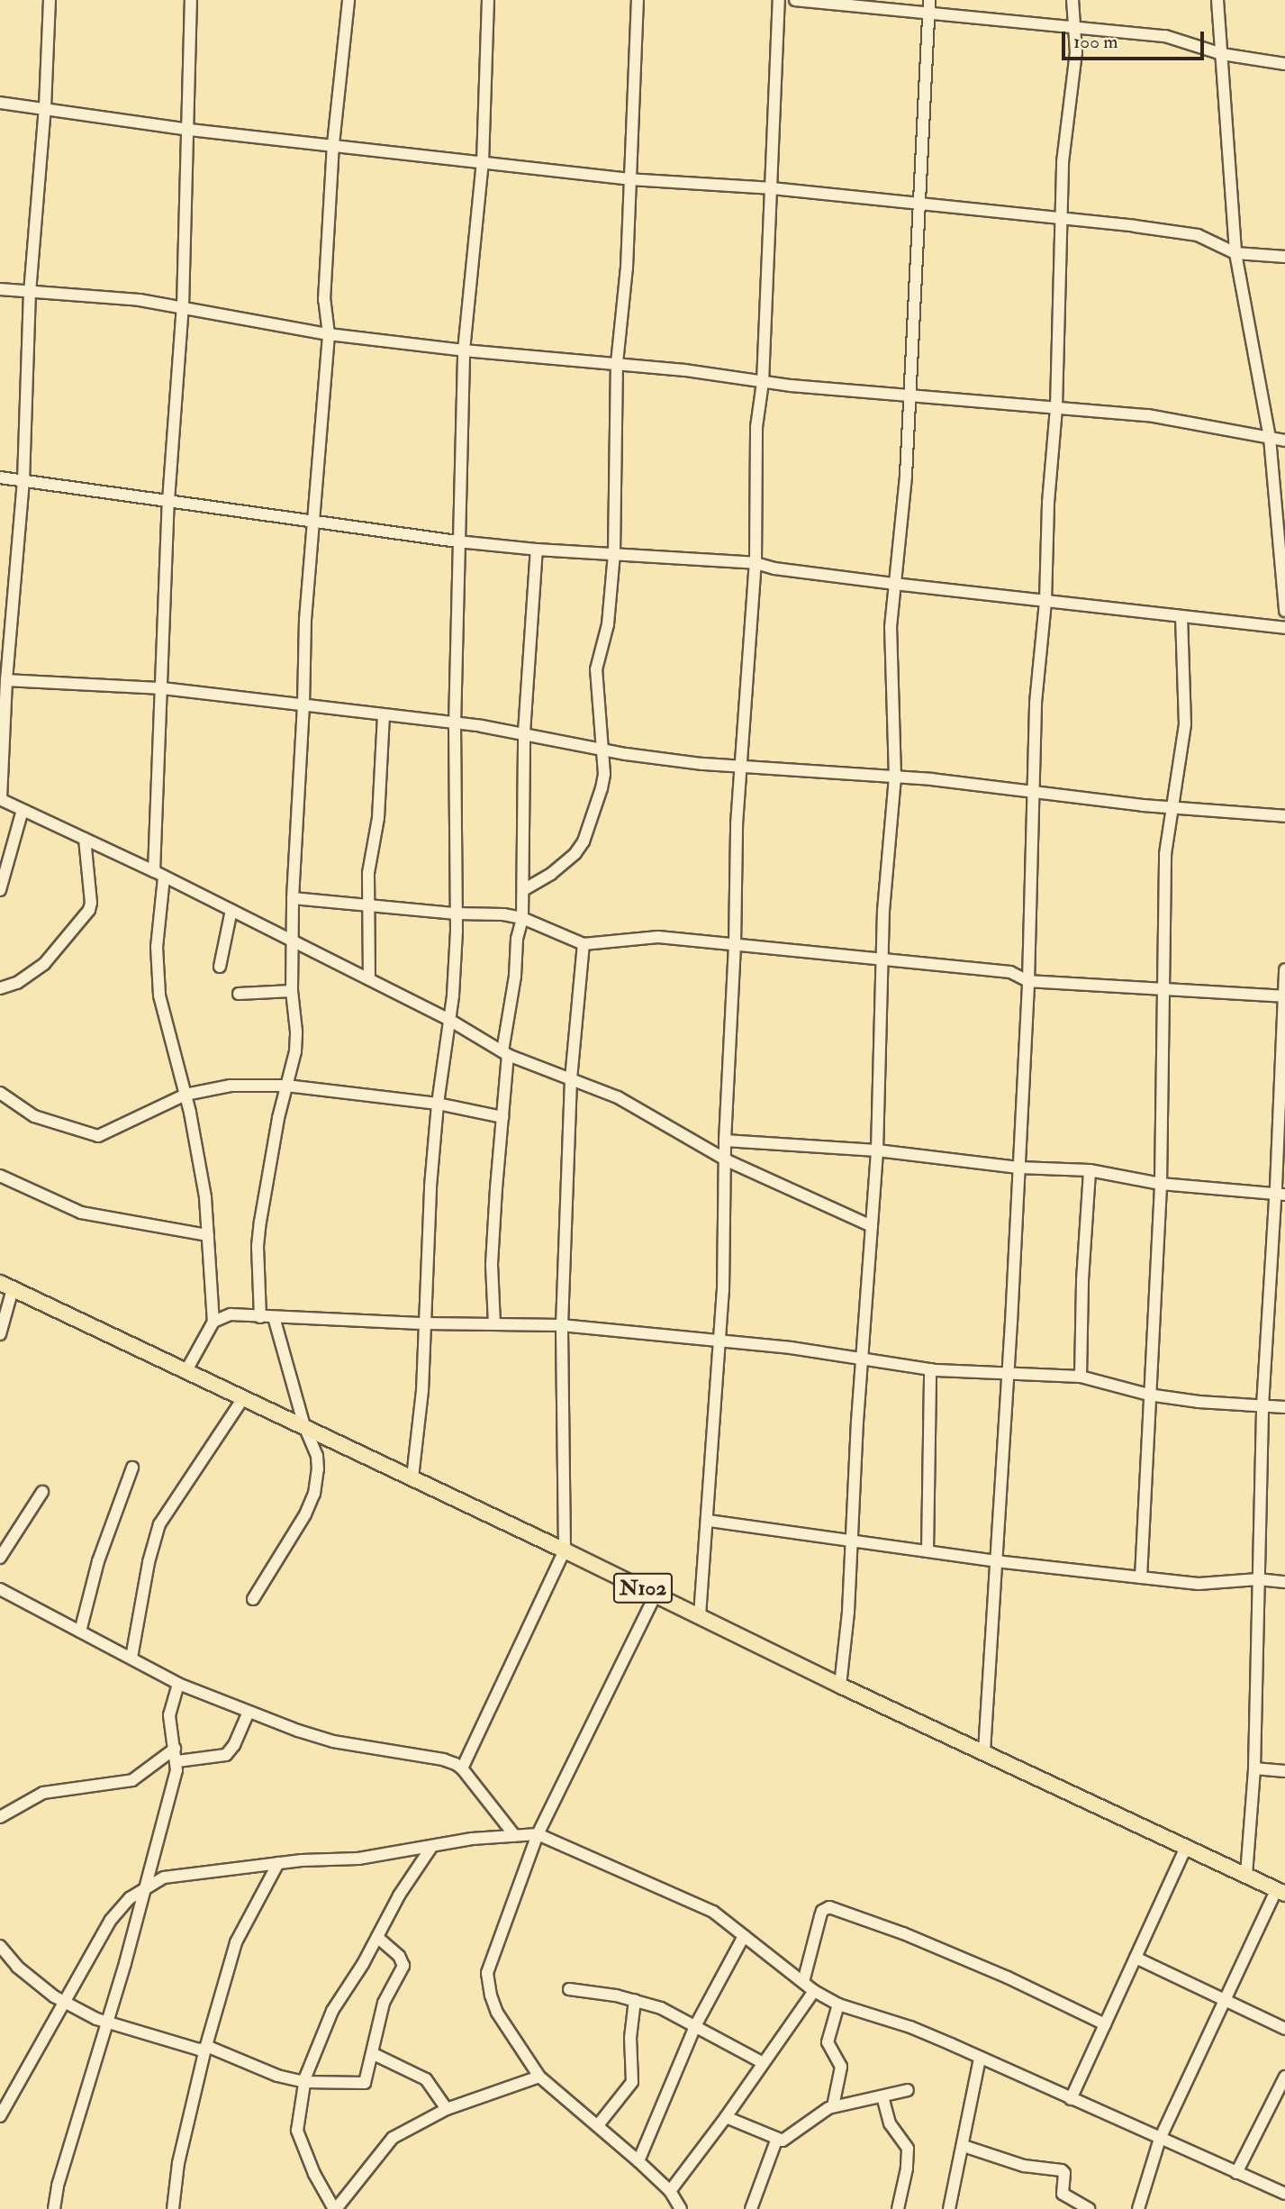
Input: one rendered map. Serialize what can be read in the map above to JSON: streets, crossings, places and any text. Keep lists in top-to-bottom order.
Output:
{
  "streets": {
    "main road": ["N102"]
  },
  "scale_bar": "100 m"
}
